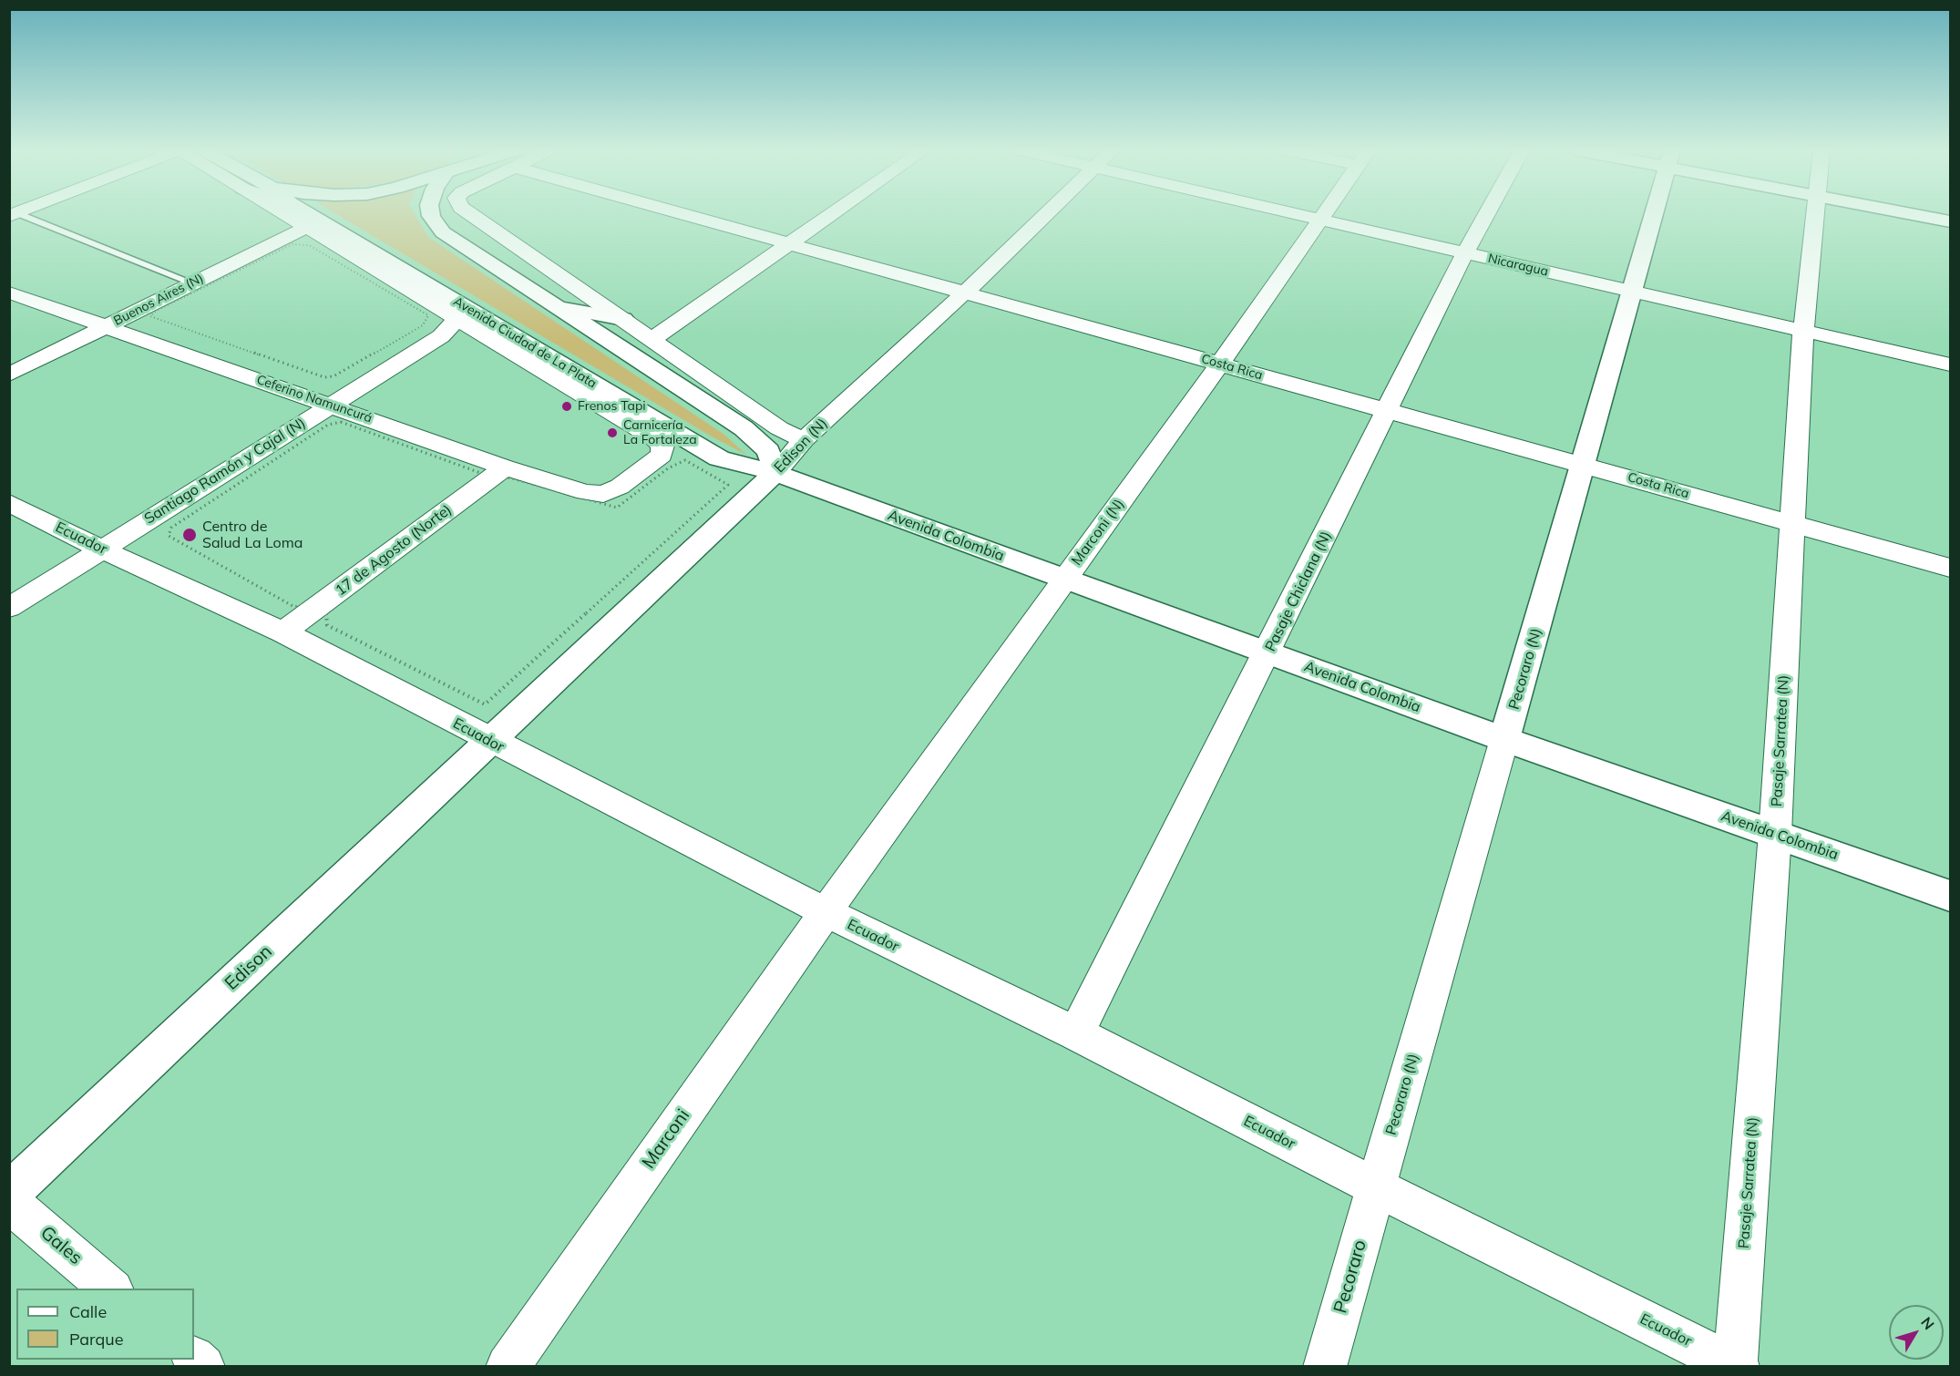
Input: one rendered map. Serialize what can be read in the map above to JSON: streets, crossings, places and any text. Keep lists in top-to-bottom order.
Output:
{
  "streets": {
    "main road": [
      "Avenida Ciudad de La Plata",
      "Edison (N)",
      "Avenida Colombia",
      "Pecoraro (N)",
      "Edison"
    ],
    "street": [
      "Nicaragua",
      "Buenos Aires (N)",
      "Costa Rica",
      "Ceferino Namuncurá",
      "Santiago Ramón y Cajal (N)",
      "Marconi (N)",
      "Ecuador",
      "17 de Agosto (Norte)",
      "Pasaje Chiclana (N)",
      "Pasaje Sarratea (N)",
      "Marconi",
      "Gales",
      "Pecoraro"
    ]
  },
  "crossings": [
    ["Nicaragua", "Marconi (N)"],
    ["Nicaragua", "Pasaje Chiclana (N)"],
    ["Nicaragua", "Pecoraro (N)"],
    ["Nicaragua", "Pasaje Sarratea (N)"],
    ["Buenos Aires (N)", "Avenida Ciudad de La Plata"],
    ["Buenos Aires (N)", "Ceferino Namuncurá"],
    ["Avenida Ciudad de La Plata", "Ceferino Namuncurá"],
    ["Avenida Ciudad de La Plata", "Edison (N)"],
    ["Avenida Ciudad de La Plata", "Santiago Ramón y Cajal (N)"],
    ["Avenida Ciudad de La Plata", "Avenida Colombia"],
    ["Costa Rica", "Edison (N)"],
    ["Costa Rica", "Marconi (N)"],
    ["Costa Rica", "Pasaje Chiclana (N)"],
    ["Costa Rica", "Pecoraro (N)"],
    ["Costa Rica", "Pasaje Sarratea (N)"],
    ["Ceferino Namuncurá", "Santiago Ramón y Cajal (N)"],
    ["Ceferino Namuncurá", "17 de Agosto (Norte)"],
    ["Edison (N)", "Avenida Colombia"],
    ["Edison (N)", "Ecuador"],
    ["Edison (N)", "Edison"],
    ["Santiago Ramón y Cajal (N)", "Ecuador"],
    ["Marconi (N)", "Avenida Colombia"],
    ["Marconi (N)", "Ecuador"],
    ["Marconi (N)", "Marconi"],
    ["Avenida Colombia", "Pasaje Chiclana (N)"],
    ["Avenida Colombia", "Pecoraro (N)"],
    ["Avenida Colombia", "Pasaje Sarratea (N)"],
    ["Ecuador", "17 de Agosto (Norte)"],
    ["Ecuador", "Pasaje Chiclana (N)"],
    ["Ecuador", "Pecoraro (N)"],
    ["Ecuador", "Pasaje Sarratea (N)"],
    ["Ecuador", "Edison"],
    ["Ecuador", "Marconi"],
    ["Ecuador", "Pecoraro"],
    ["Pecoraro (N)", "Pecoraro"]
  ],
  "places": ["Frenos Tapi", "Carnicería La Fortaleza", "Centro de Salud La Loma"],
  "legend": ["Calle", "Parque"],
  "north": "top right"
}
